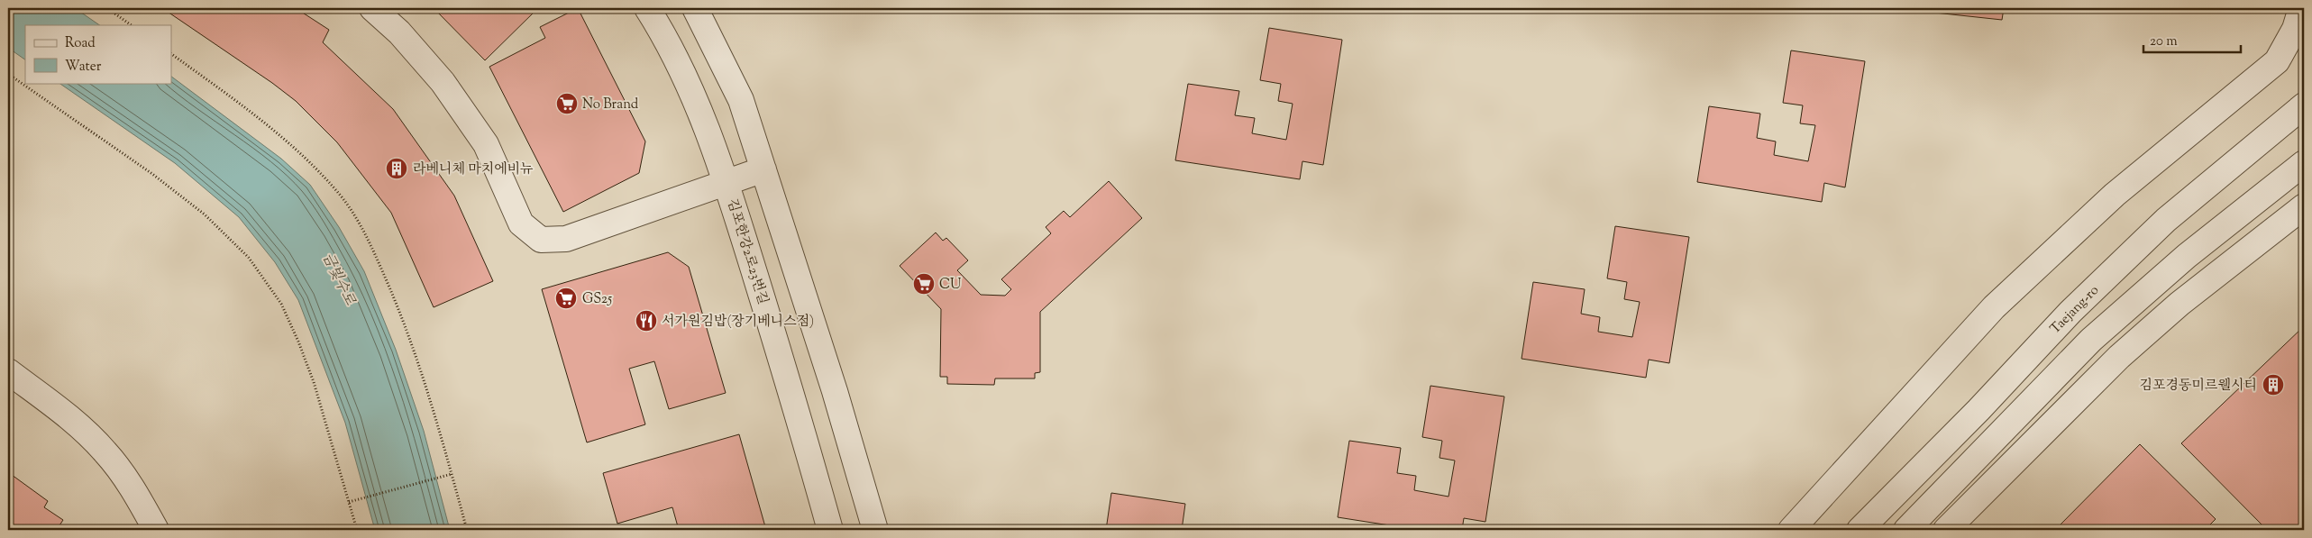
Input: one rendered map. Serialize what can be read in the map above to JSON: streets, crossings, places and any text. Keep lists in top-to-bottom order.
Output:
{
  "streets": {
    "street": ["김포한강2로23번길", "Taejang-ro"]
  },
  "water": ["금빛수로"],
  "places": {
    "supermarket": ["No Brand", "CU", "GS25"],
    "building": ["라베니체 마치에비뉴", "김포경동미르웰시티"],
    "restaurant": ["서가원김밥(장기베니스점)"]
  },
  "legend": ["Road", "Water"],
  "scale_bar": "20 m"
}
